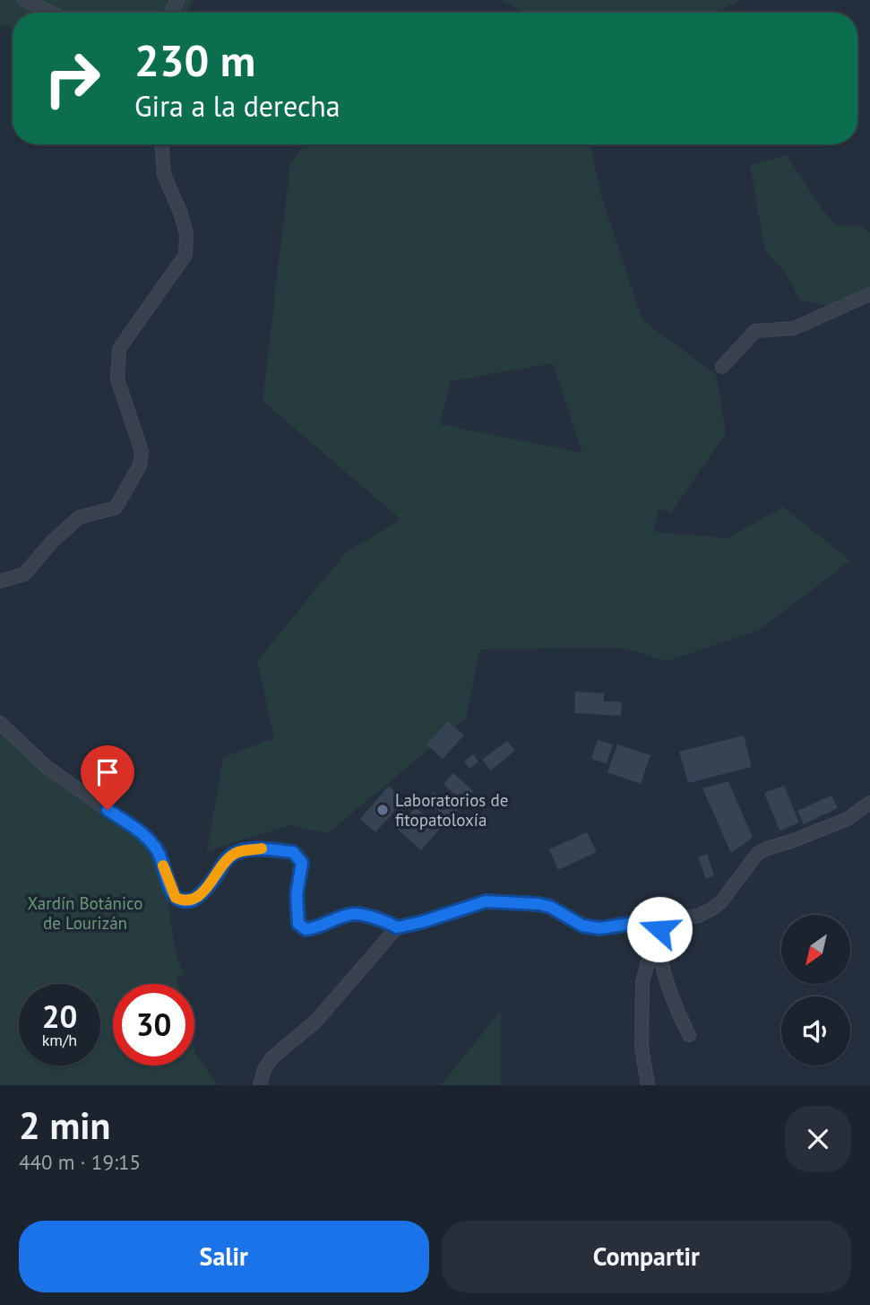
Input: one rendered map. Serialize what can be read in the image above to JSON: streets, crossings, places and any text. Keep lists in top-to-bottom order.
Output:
{
  "parks": ["Xardín Botánico de Lourizán"],
  "places": ["Laboratorios de fitopatoloxía"],
  "north": "bottom left",
  "page": {
    "turn": ["230 m", "Gira a la derecha"],
    "speed": "20 km/h",
    "limit": "30",
    "heading": ["2 min", "440 m · 19:15"],
    "buttons": ["Salir", "Compartir"]
  }
}
